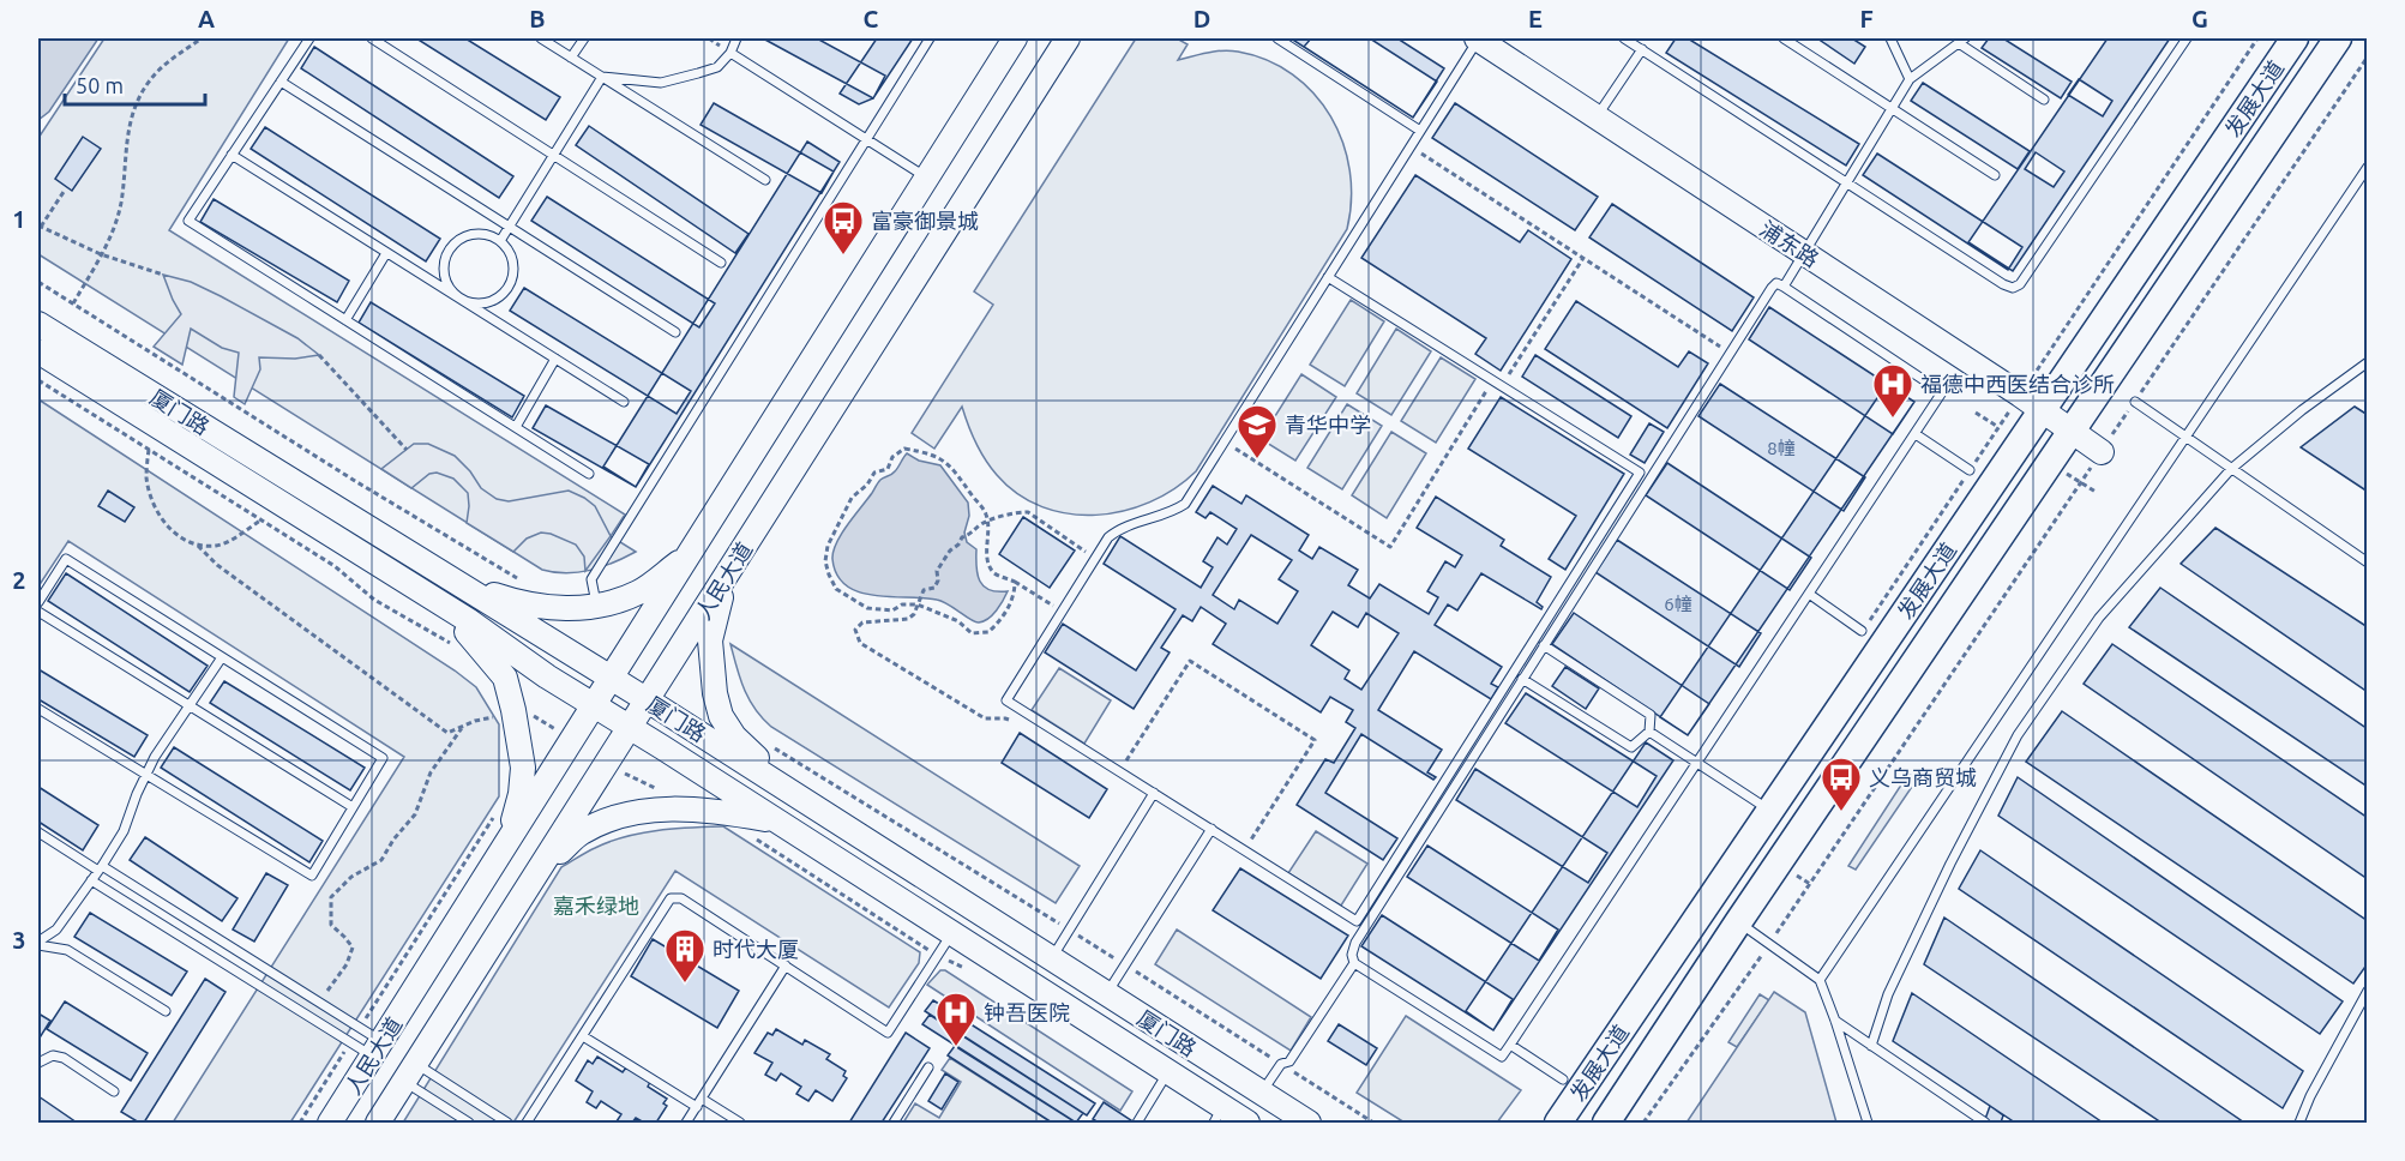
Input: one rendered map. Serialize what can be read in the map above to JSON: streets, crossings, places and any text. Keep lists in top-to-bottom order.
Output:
{
  "streets": {
    "main road": ["发展大道"],
    "street": ["浦东路", "厦门路", "人民大道"]
  },
  "crossings": [
    ["发展大道", "浦东路"],
    ["厦门路", "人民大道"]
  ],
  "parks": ["嘉禾绿地"],
  "places": {
    "bus stop": ["富豪御景城", "义乌商贸城"],
    "hospital": ["福德中西医结合诊所", "钟吾医院"],
    "school or university": ["青华中学"],
    "building": ["时代大厦"]
  },
  "house_numbers": ["8幢", "6幢"],
  "scale_bar": "50 m",
  "grid": {
    "columns": [
      "A",
      "B",
      "C",
      "D",
      "E",
      "F",
      "G"
    ],
    "rows": ["1", "2", "3"]
  }
}
